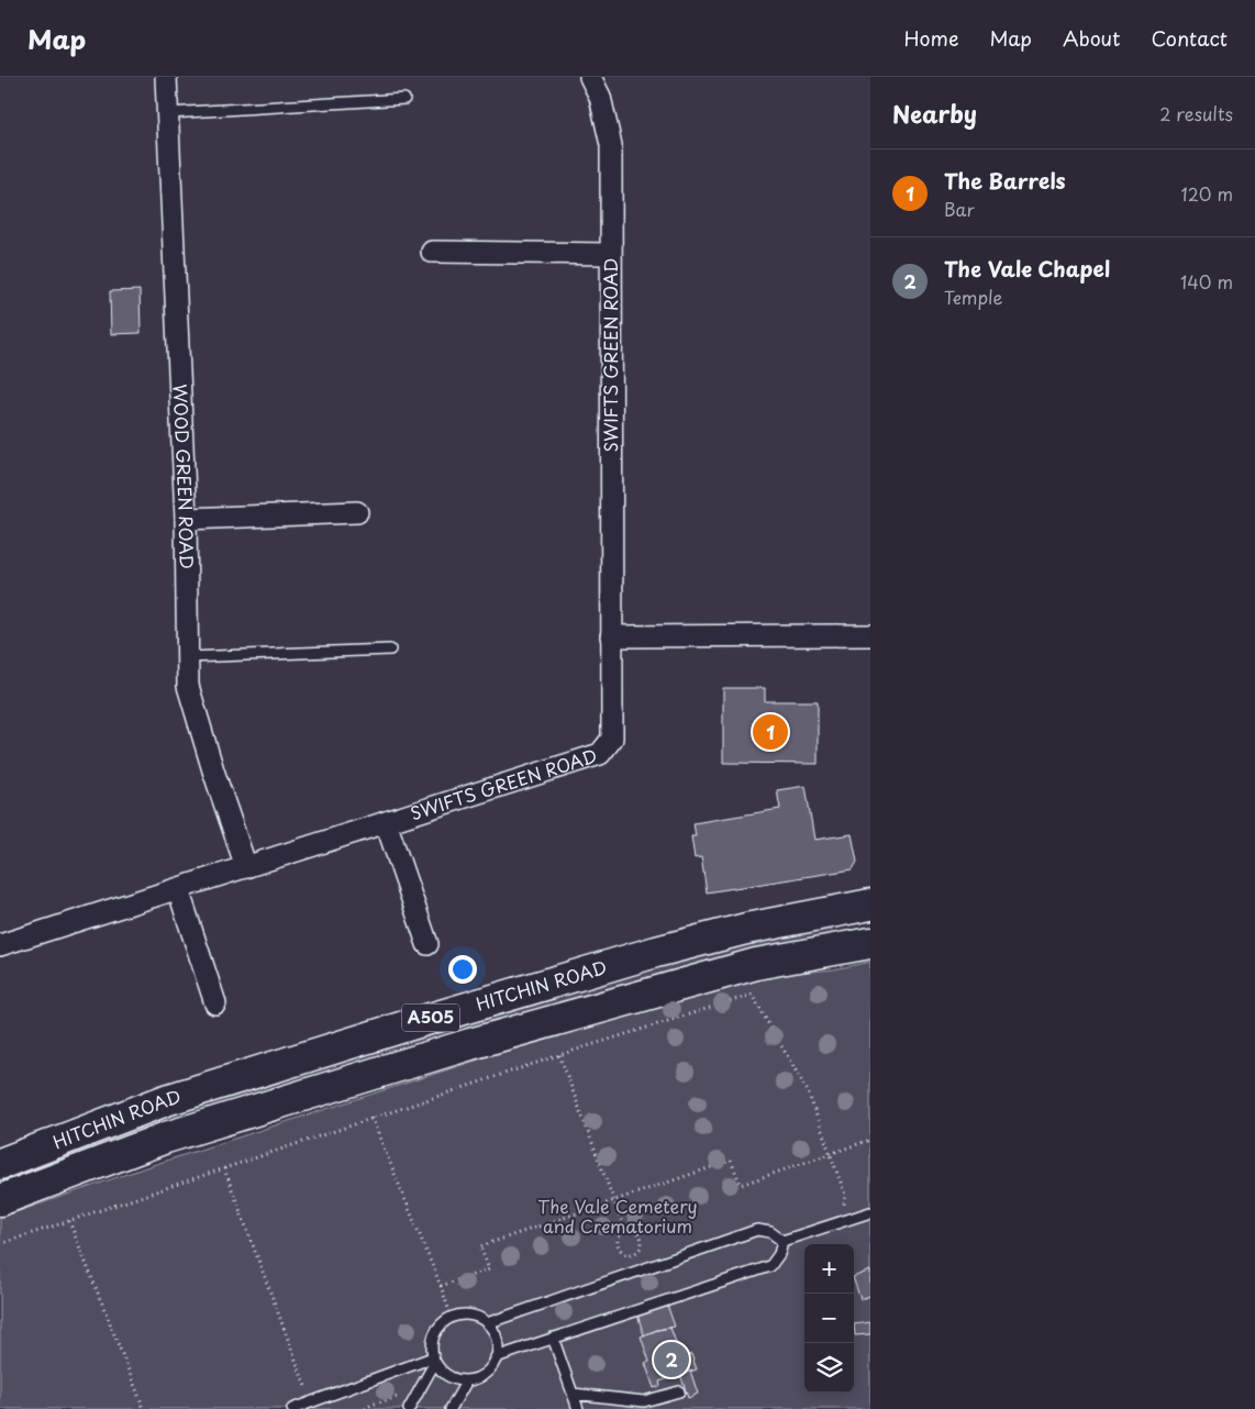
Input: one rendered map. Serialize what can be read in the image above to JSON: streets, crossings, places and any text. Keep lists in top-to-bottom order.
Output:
{
  "streets": {
    "main road": ["HITCHIN ROAD", "A505"],
    "street": ["SWIFTS GREEN ROAD", "WOOD GREEN ROAD"]
  },
  "crossings": [
    ["SWIFTS GREEN ROAD", "WOOD GREEN ROAD"]
  ],
  "parks": ["The Vale Cemetery and Crematorium"],
  "page": {
    "header": "Map",
    "nav": [
      "Home",
      "Map",
      "About",
      "Contact"
    ],
    "heading": ["Nearby", "2 results"],
    "list": [
      {
        "mark": "1",
        "name": "The Barrels",
        "note": "Bar",
        "value": "120 m"
      },
      {
        "mark": "2",
        "name": "The Vale Chapel",
        "note": "Temple",
        "value": "140 m"
      }
    ],
    "pins": ["1", "2"],
    "map_buttons": ["+", "−"]
  }
}
